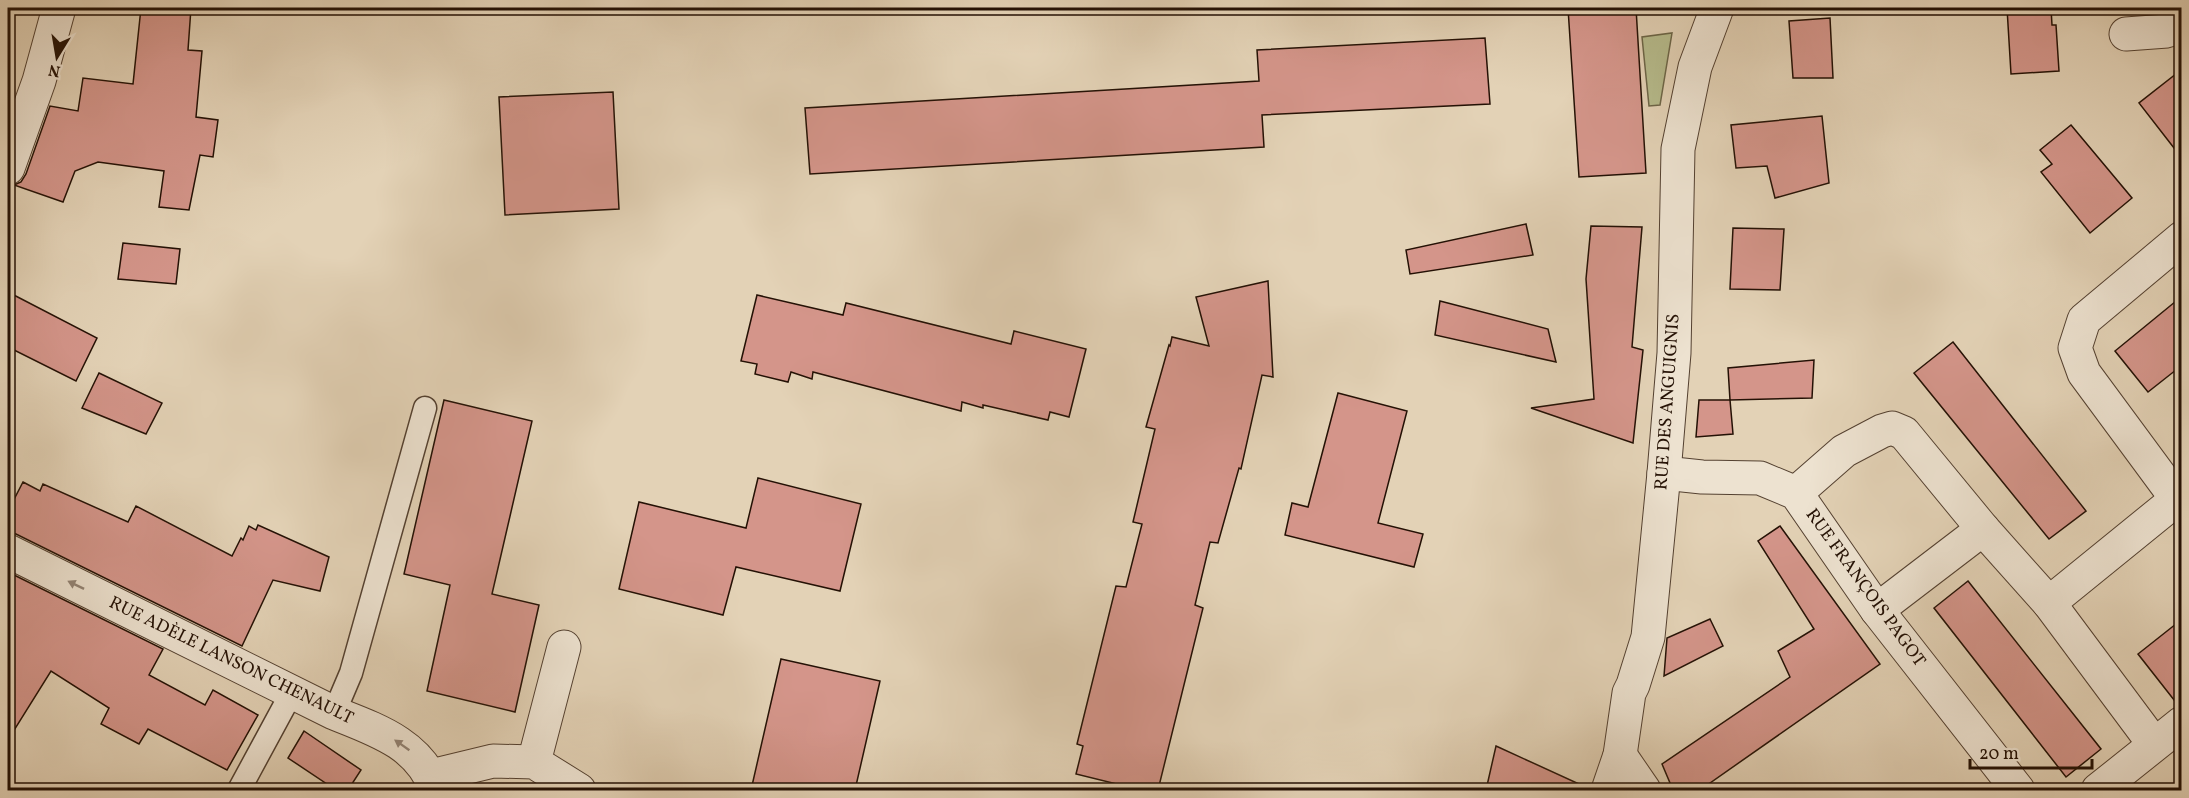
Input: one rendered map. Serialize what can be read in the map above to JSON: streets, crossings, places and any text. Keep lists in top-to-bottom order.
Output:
{
  "streets": {
    "street": ["RUE DES ANGUIGNIS", "RUE FRANÇOIS PAGOT", "RUE ADÈLE LANSON CHENAULT"]
  },
  "crossings": [
    ["RUE DES ANGUIGNIS", "RUE FRANÇOIS PAGOT"]
  ],
  "one_way": ["RUE ADÈLE LANSON CHENAULT"],
  "scale_bar": "20 m",
  "north": "bottom"
}
